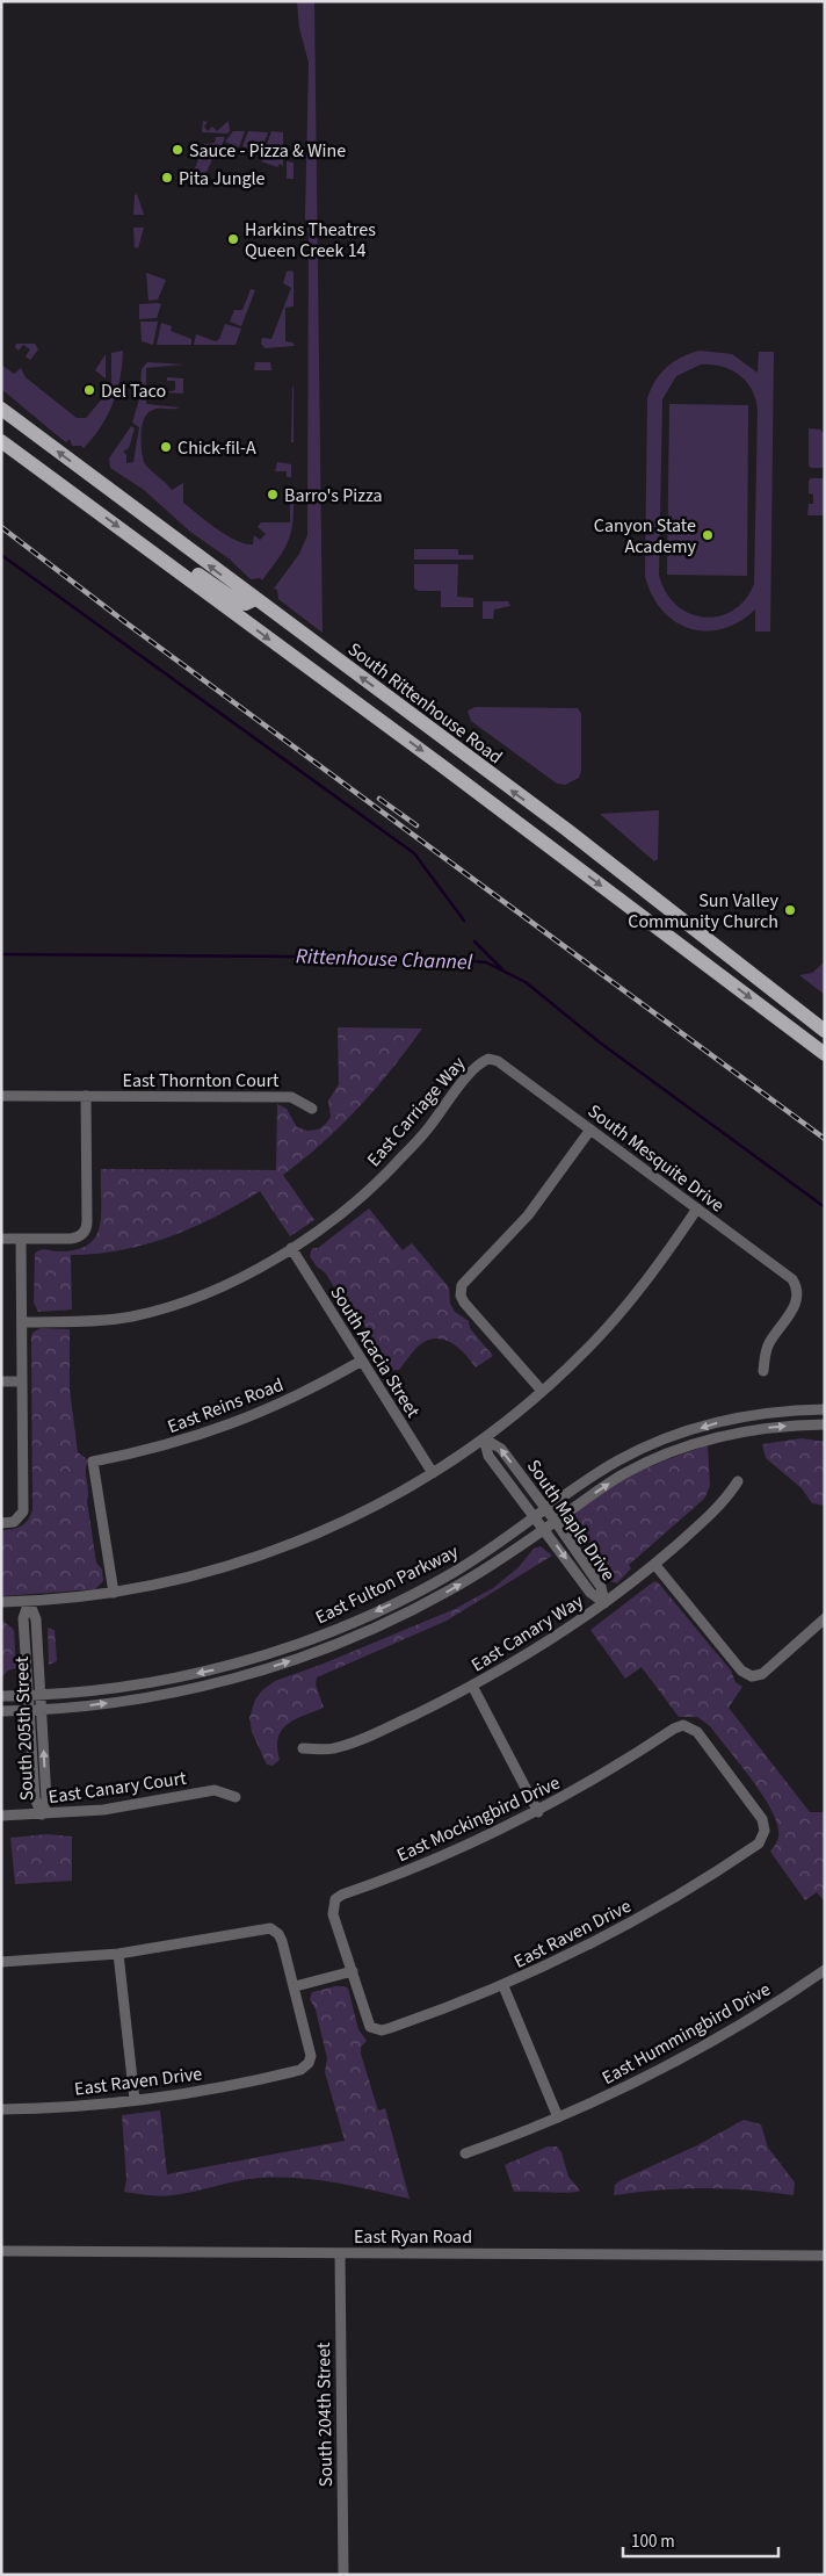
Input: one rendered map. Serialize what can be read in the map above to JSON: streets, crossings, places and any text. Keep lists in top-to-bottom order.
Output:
{
  "streets": {
    "main road": ["South Rittenhouse Road"],
    "street": [
      "East Thornton Court",
      "East Carriage Way",
      "South Mesquite Drive",
      "South Acacia Street",
      "East Reins Road",
      "South Maple Drive",
      "East Fulton Parkway",
      "East Canary Way",
      "South 205th Street",
      "East Canary Court",
      "East Mockingbird Drive",
      "East Raven Drive",
      "East Hummingbird Drive",
      "East Ryan Road",
      "South 204th Street"
    ]
  },
  "crossings": [
    ["East Carriage Way", "South Mesquite Drive"],
    ["East Carriage Way", "South Acacia Street"],
    ["South Acacia Street", "East Reins Road"],
    ["South Maple Drive", "East Fulton Parkway"],
    ["South Maple Drive", "East Canary Way"],
    ["East Fulton Parkway", "South 205th Street"],
    ["South 205th Street", "East Canary Court"],
    ["East Mockingbird Drive", "East Raven Drive"],
    ["East Ryan Road", "South 204th Street"]
  ],
  "water": ["Rittenhouse Channel"],
  "places": [
    "Sauce - Pizza & Wine",
    "Pita Jungle",
    "Harkins Theatres Queen Creek 14",
    "Del Taco",
    "Chick-fil-A",
    "Barro's Pizza",
    "Canyon State Academy",
    "Sun Valley Community Church"
  ],
  "scale_bar": "100 m"
}
